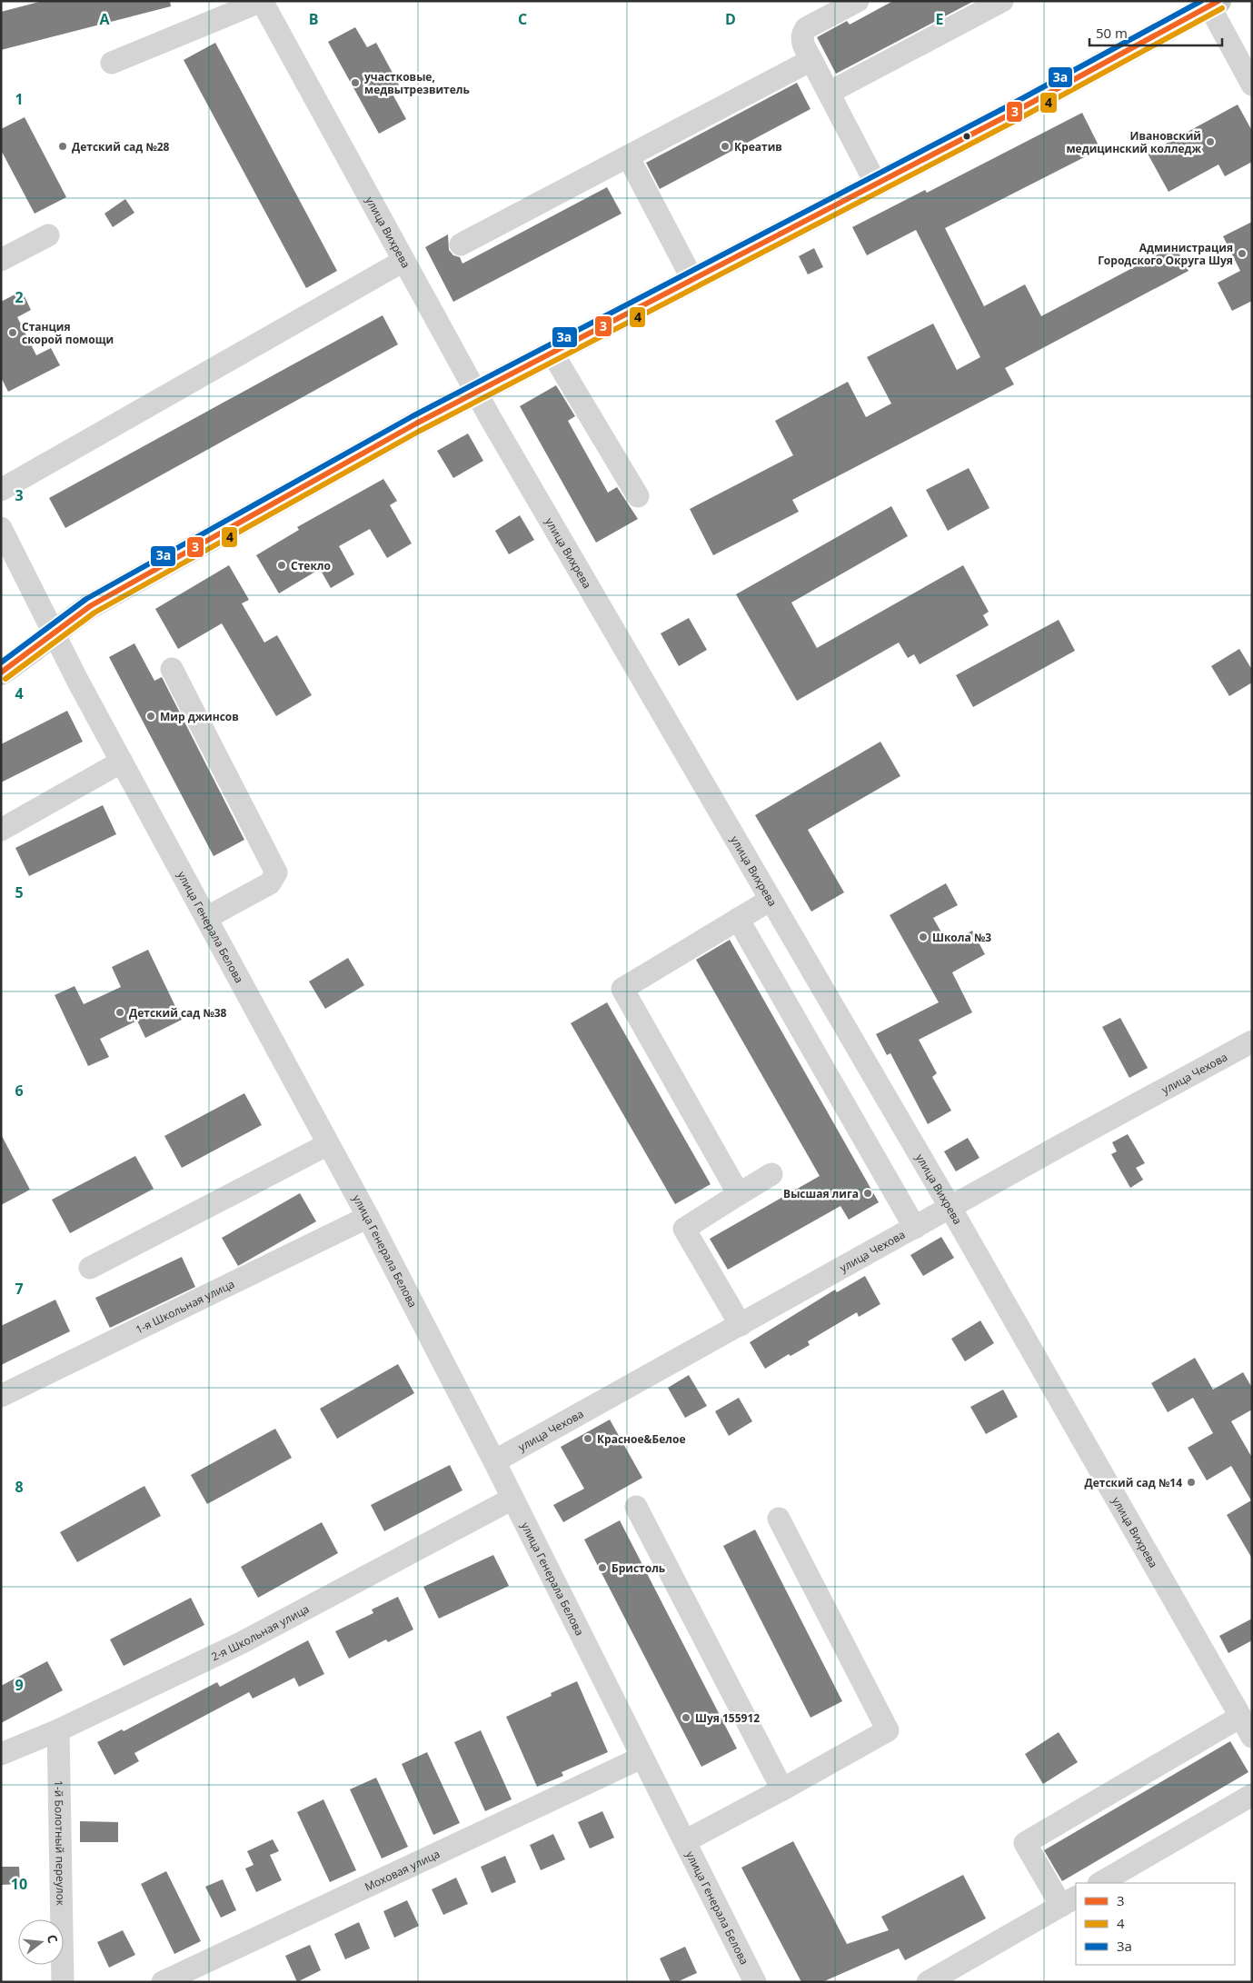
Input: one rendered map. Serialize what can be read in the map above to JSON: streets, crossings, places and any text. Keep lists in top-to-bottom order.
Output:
{
  "streets": {
    "street": [
      "улица Вихрева",
      "улица Генерала Белова",
      "улица Чехова",
      "1-я Школьная улица",
      "2-я Школьная улица",
      "1-й Болотный переулок",
      "Моховая улица"
    ]
  },
  "crossings": [
    ["улица Вихрева", "улица Чехова"],
    ["улица Генерала Белова", "улица Чехова"],
    ["улица Генерала Белова", "1-я Школьная улица"],
    ["улица Генерала Белова", "2-я Школьная улица"],
    ["улица Генерала Белова", "Моховая улица"],
    ["2-я Школьная улица", "1-й Болотный переулок"]
  ],
  "places": [
    "участковые, медвытрезвитель",
    "Ивановский медицинский колледж",
    "Детский сад №28",
    "Креатив",
    "Администрация Городского Округа Шуя",
    "Станция скорой помощи",
    "Стекло",
    "Мир джинсов",
    "Школа №3",
    "Детский сад №38",
    "Высшая лига",
    "Красное&Белое",
    "Детский сад №14",
    "Бристоль",
    "Шуя 155912"
  ],
  "lines": ["transit line 3", "transit line 3а", "transit line 4"],
  "legend": ["3", "4", "3а"],
  "scale_bar": "50 m",
  "north": "right",
  "grid": {
    "columns": [
      "A",
      "B",
      "C",
      "D",
      "E"
    ],
    "rows": [
      "1",
      "2",
      "3",
      "4",
      "5",
      "6",
      "7",
      "8",
      "9",
      "10"
    ]
  }
}
